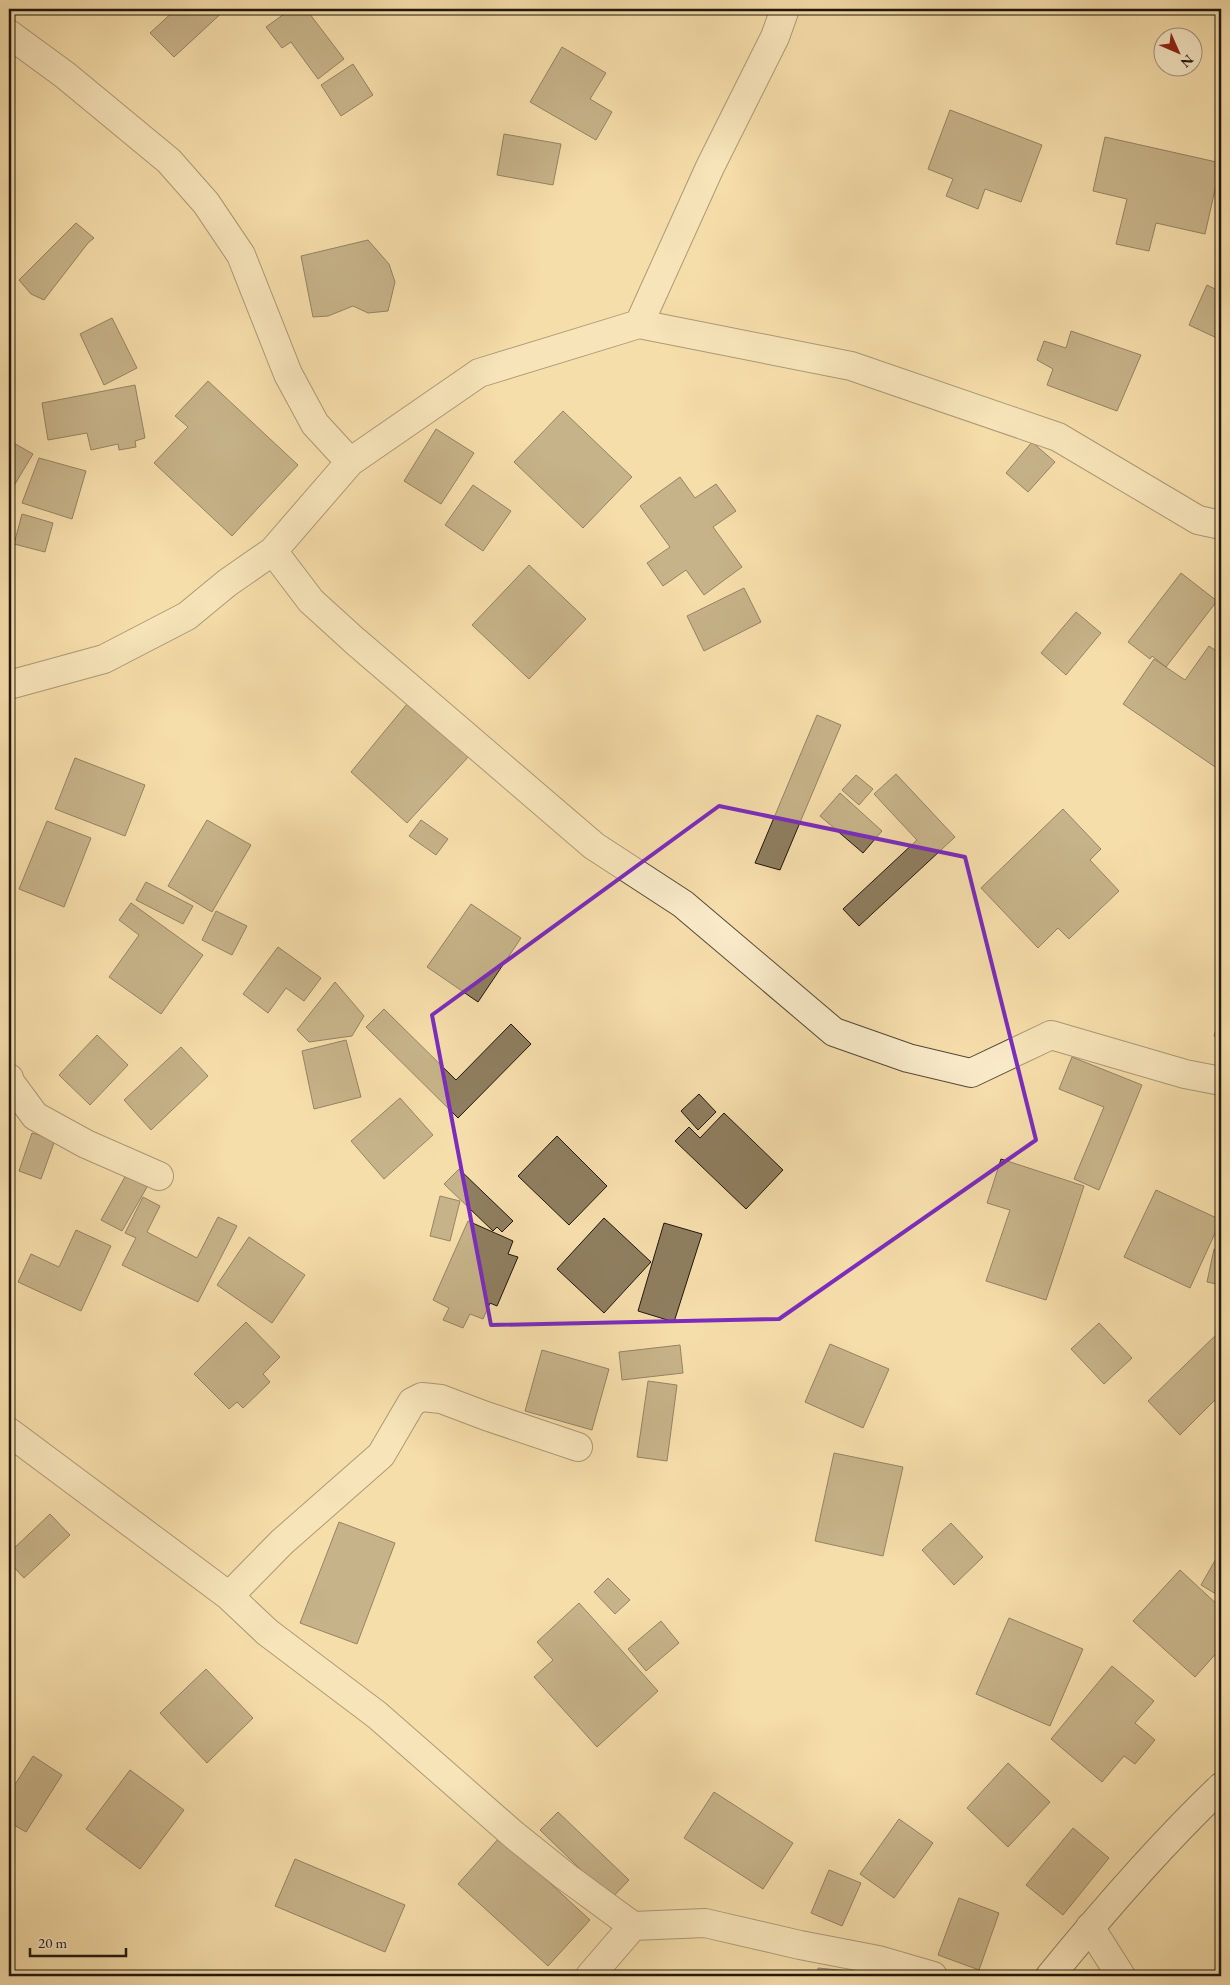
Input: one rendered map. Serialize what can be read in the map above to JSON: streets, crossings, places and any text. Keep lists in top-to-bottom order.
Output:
{
  "scale_bar": "20 m",
  "north": "bottom right"
}
